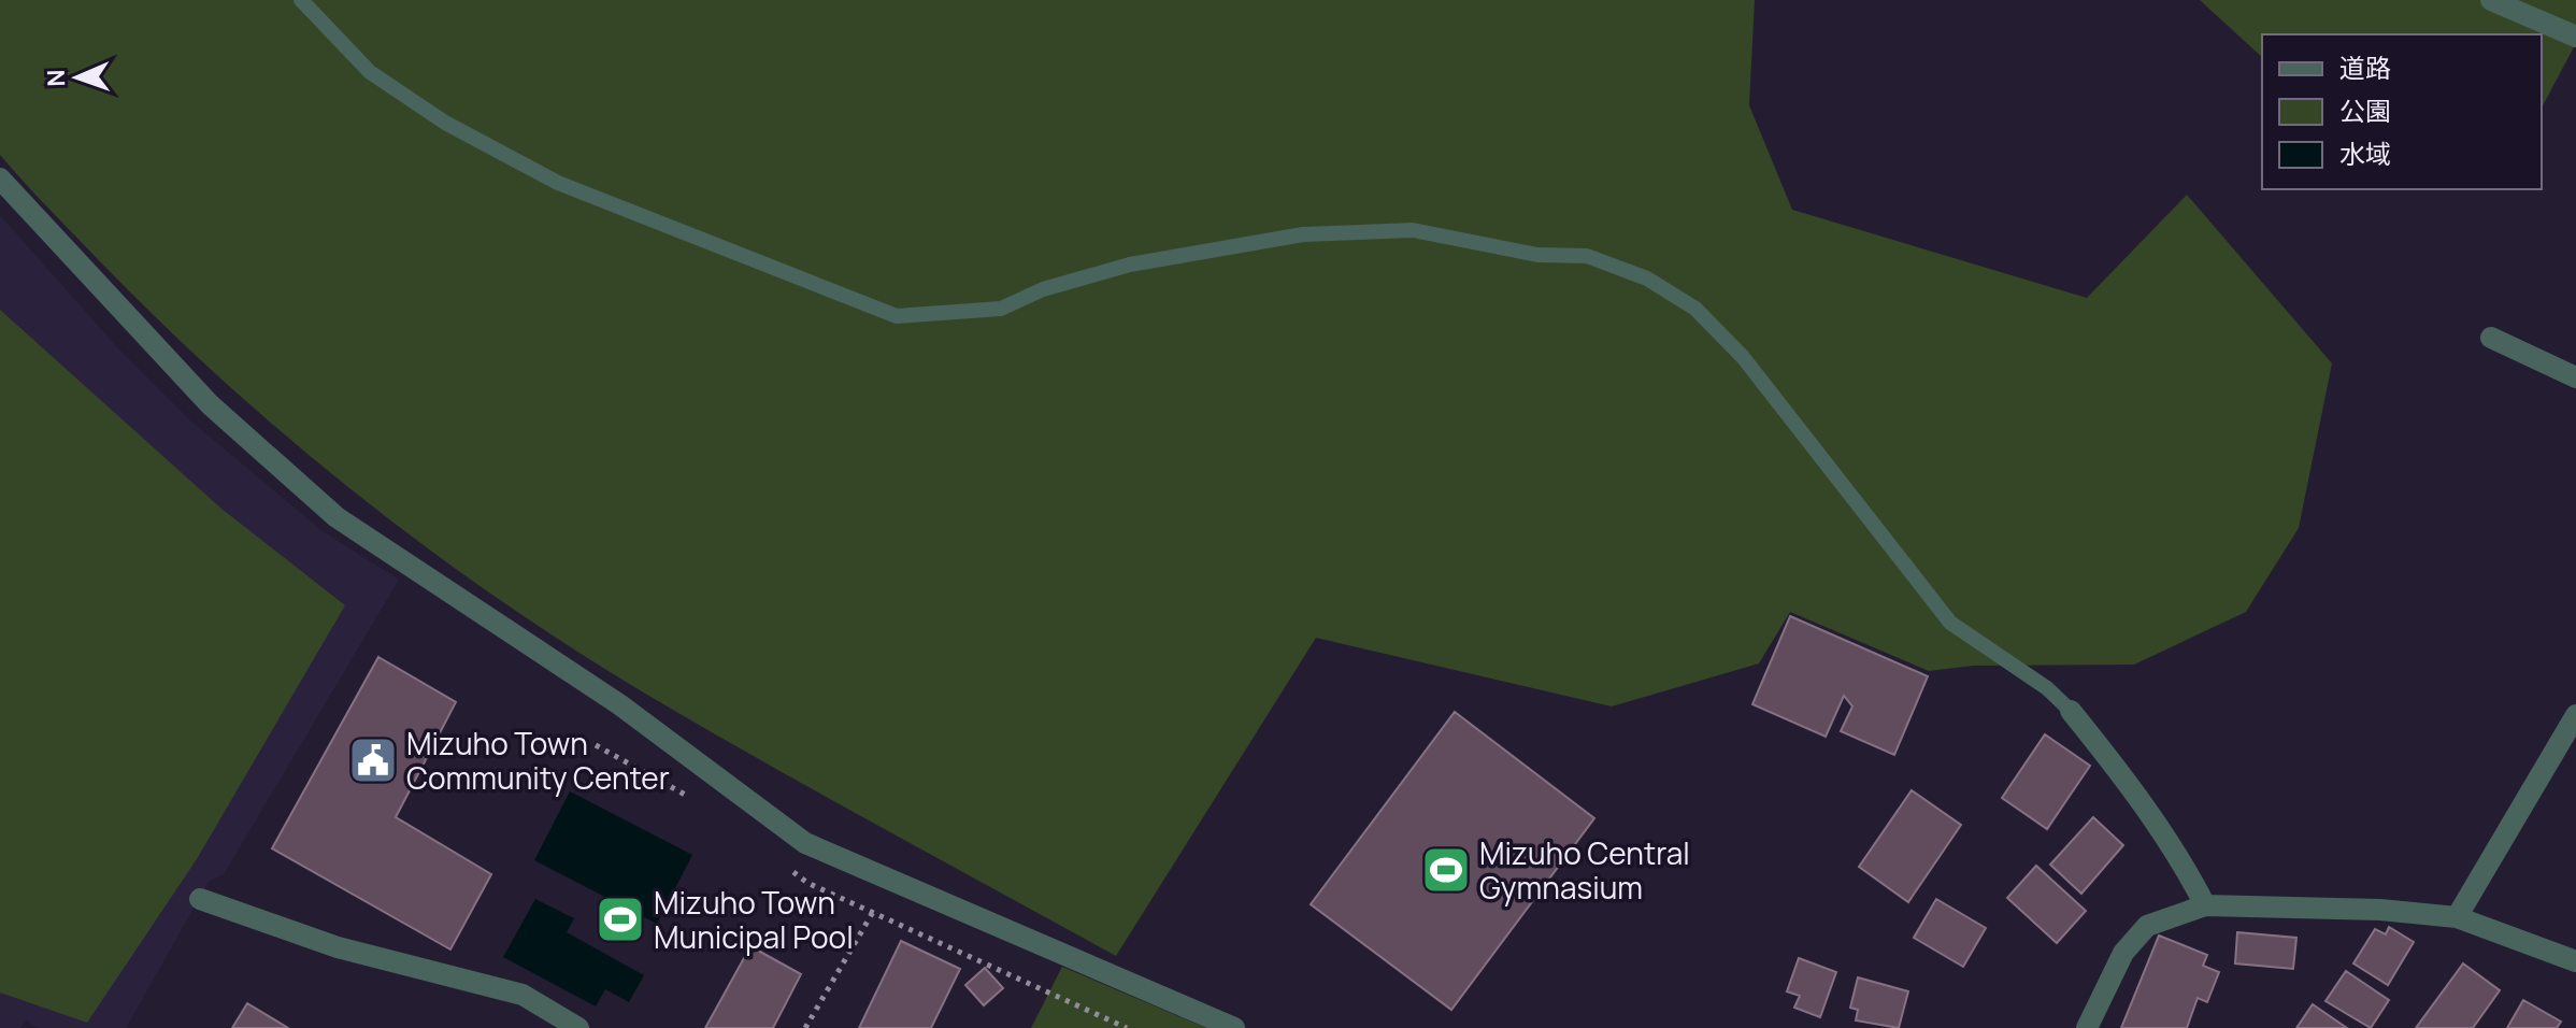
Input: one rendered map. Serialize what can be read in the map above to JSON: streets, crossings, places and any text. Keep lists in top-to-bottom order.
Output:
{
  "places": {
    "public building": ["Mizuho Town Community Center"],
    "sports": ["Mizuho Central Gymnasium", "Mizuho Town Municipal Pool"]
  },
  "legend": ["道路", "公園", "水域"],
  "north": "left"
}
